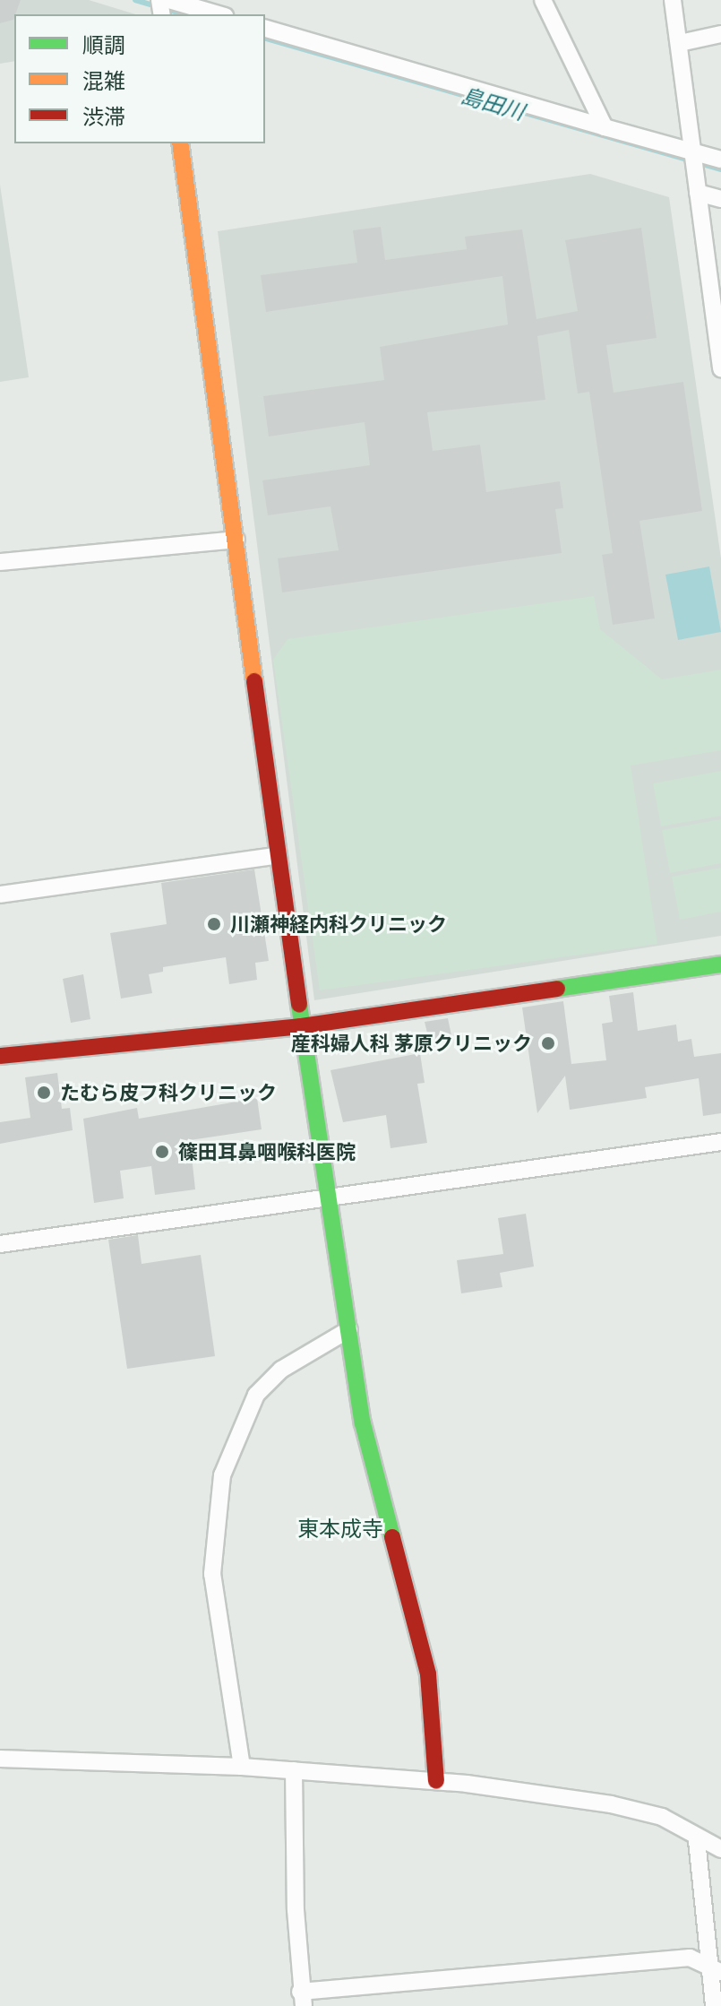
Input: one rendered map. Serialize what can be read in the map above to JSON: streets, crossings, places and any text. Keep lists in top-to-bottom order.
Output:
{
  "districts": ["東本成寺"],
  "water": ["島田川"],
  "places": [
    "川瀬神経内科クリニック",
    "産科婦人科 茅原クリニック",
    "たむら皮フ科クリニック",
    "篠田耳鼻咽喉科医院"
  ],
  "legend": ["順調", "混雑", "渋滞"]
}
